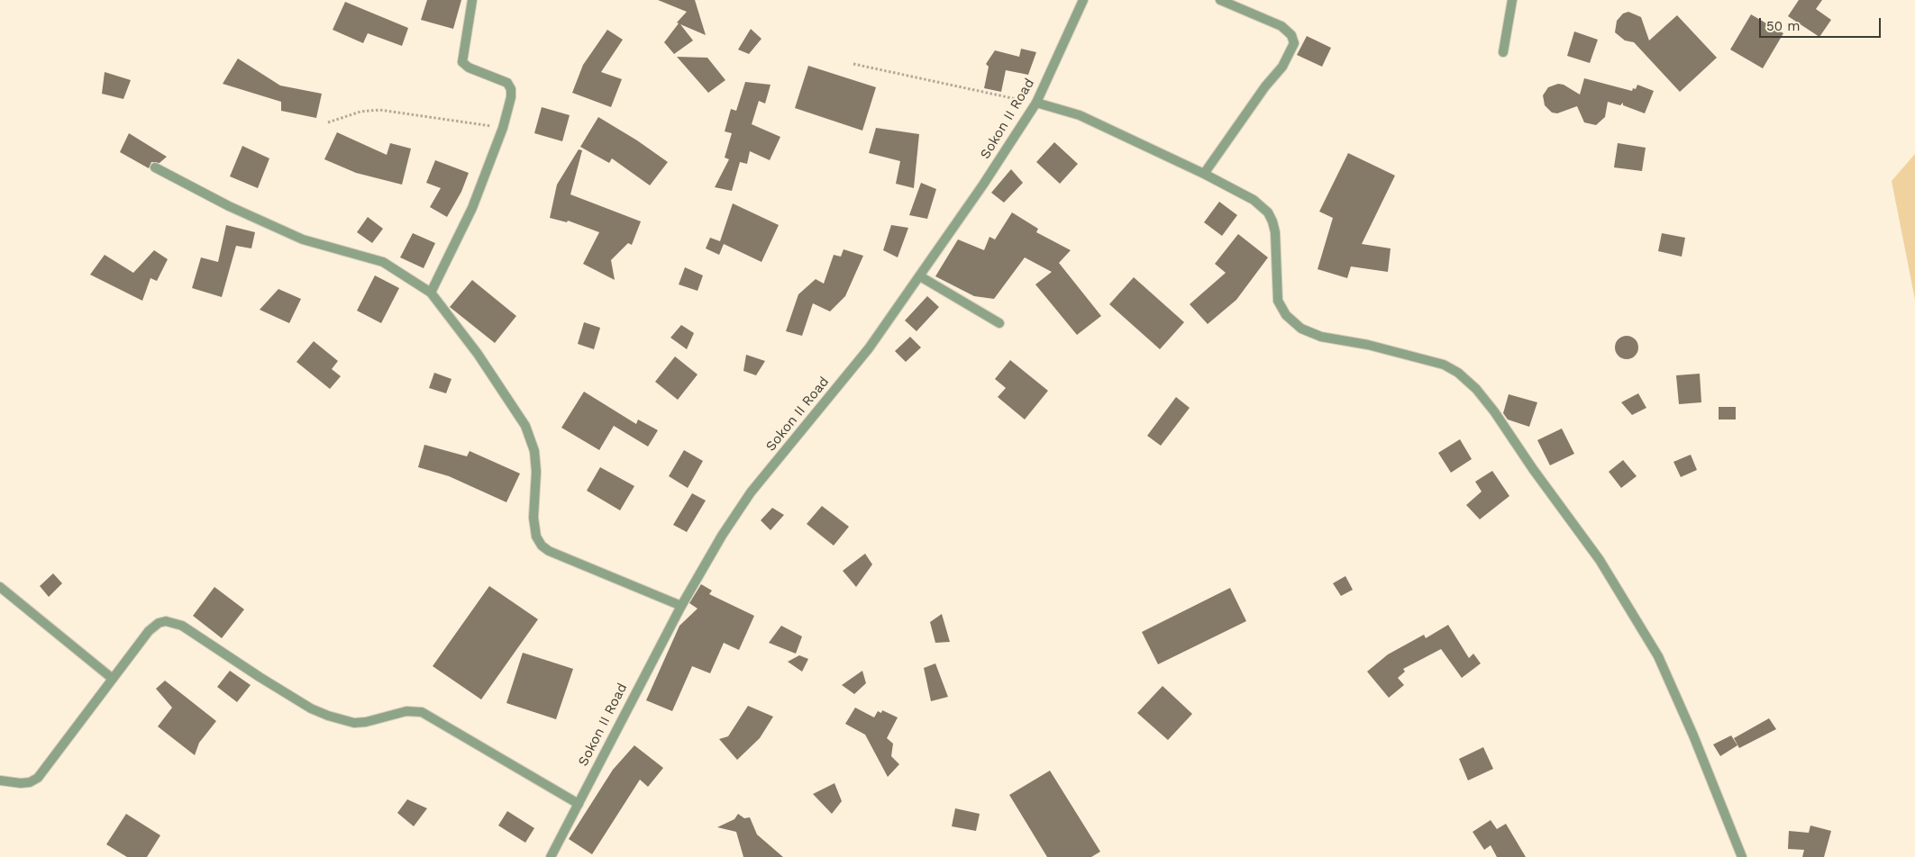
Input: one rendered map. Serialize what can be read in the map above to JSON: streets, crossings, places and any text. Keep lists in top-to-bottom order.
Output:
{
  "streets": {
    "street": ["Sokon II Road"]
  },
  "scale_bar": "50 m"
}
